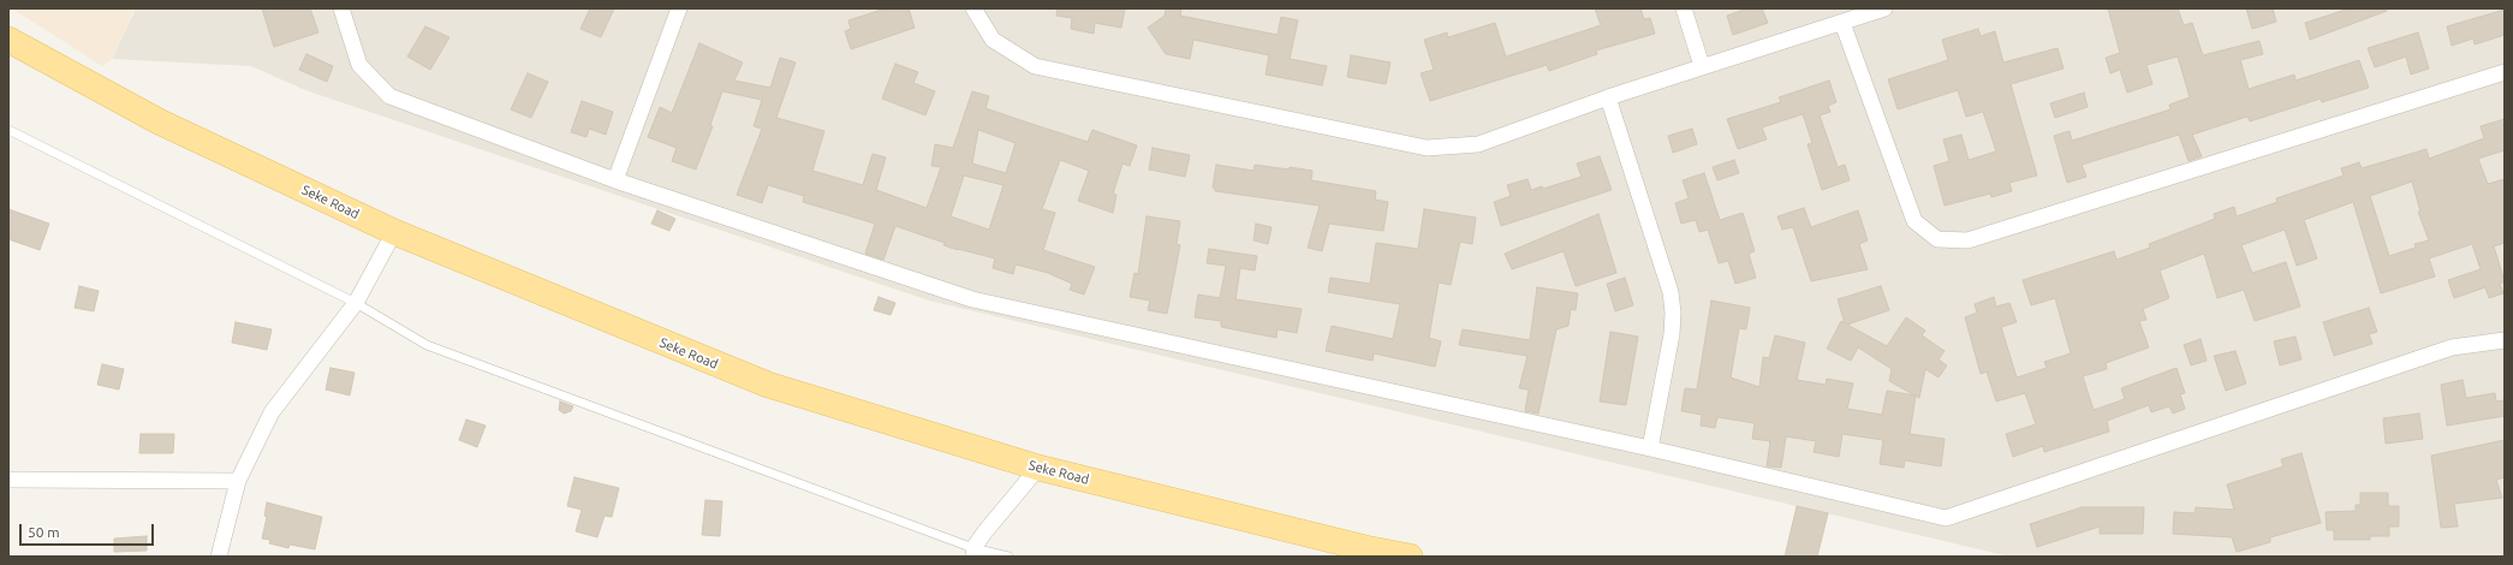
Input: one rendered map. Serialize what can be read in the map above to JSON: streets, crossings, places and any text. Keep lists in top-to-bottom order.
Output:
{
  "streets": {
    "main road": ["Seke Road"]
  },
  "scale_bar": "50 m"
}
